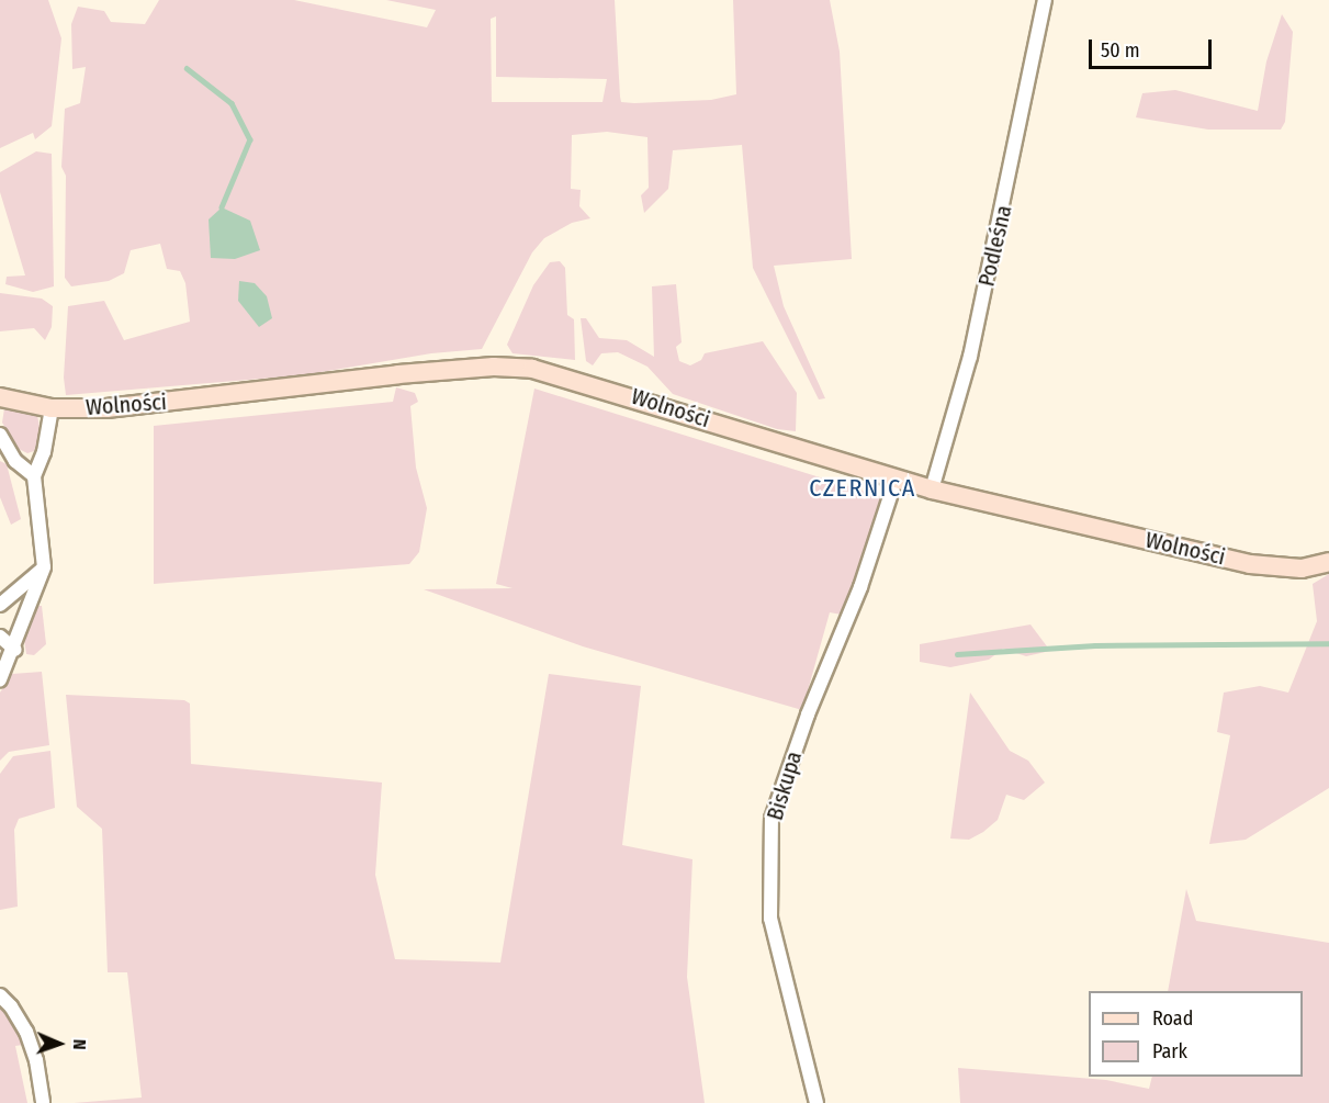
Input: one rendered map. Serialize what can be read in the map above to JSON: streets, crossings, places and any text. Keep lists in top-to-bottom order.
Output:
{
  "streets": {
    "street": ["Podleśna", "Wolności", "Biskupa"]
  },
  "crossings": [
    ["Podleśna", "Wolności"],
    ["Wolności", "Biskupa"]
  ],
  "districts": ["CZERNICA"],
  "legend": ["Road", "Park"],
  "scale_bar": "50 m",
  "north": "right"
}
